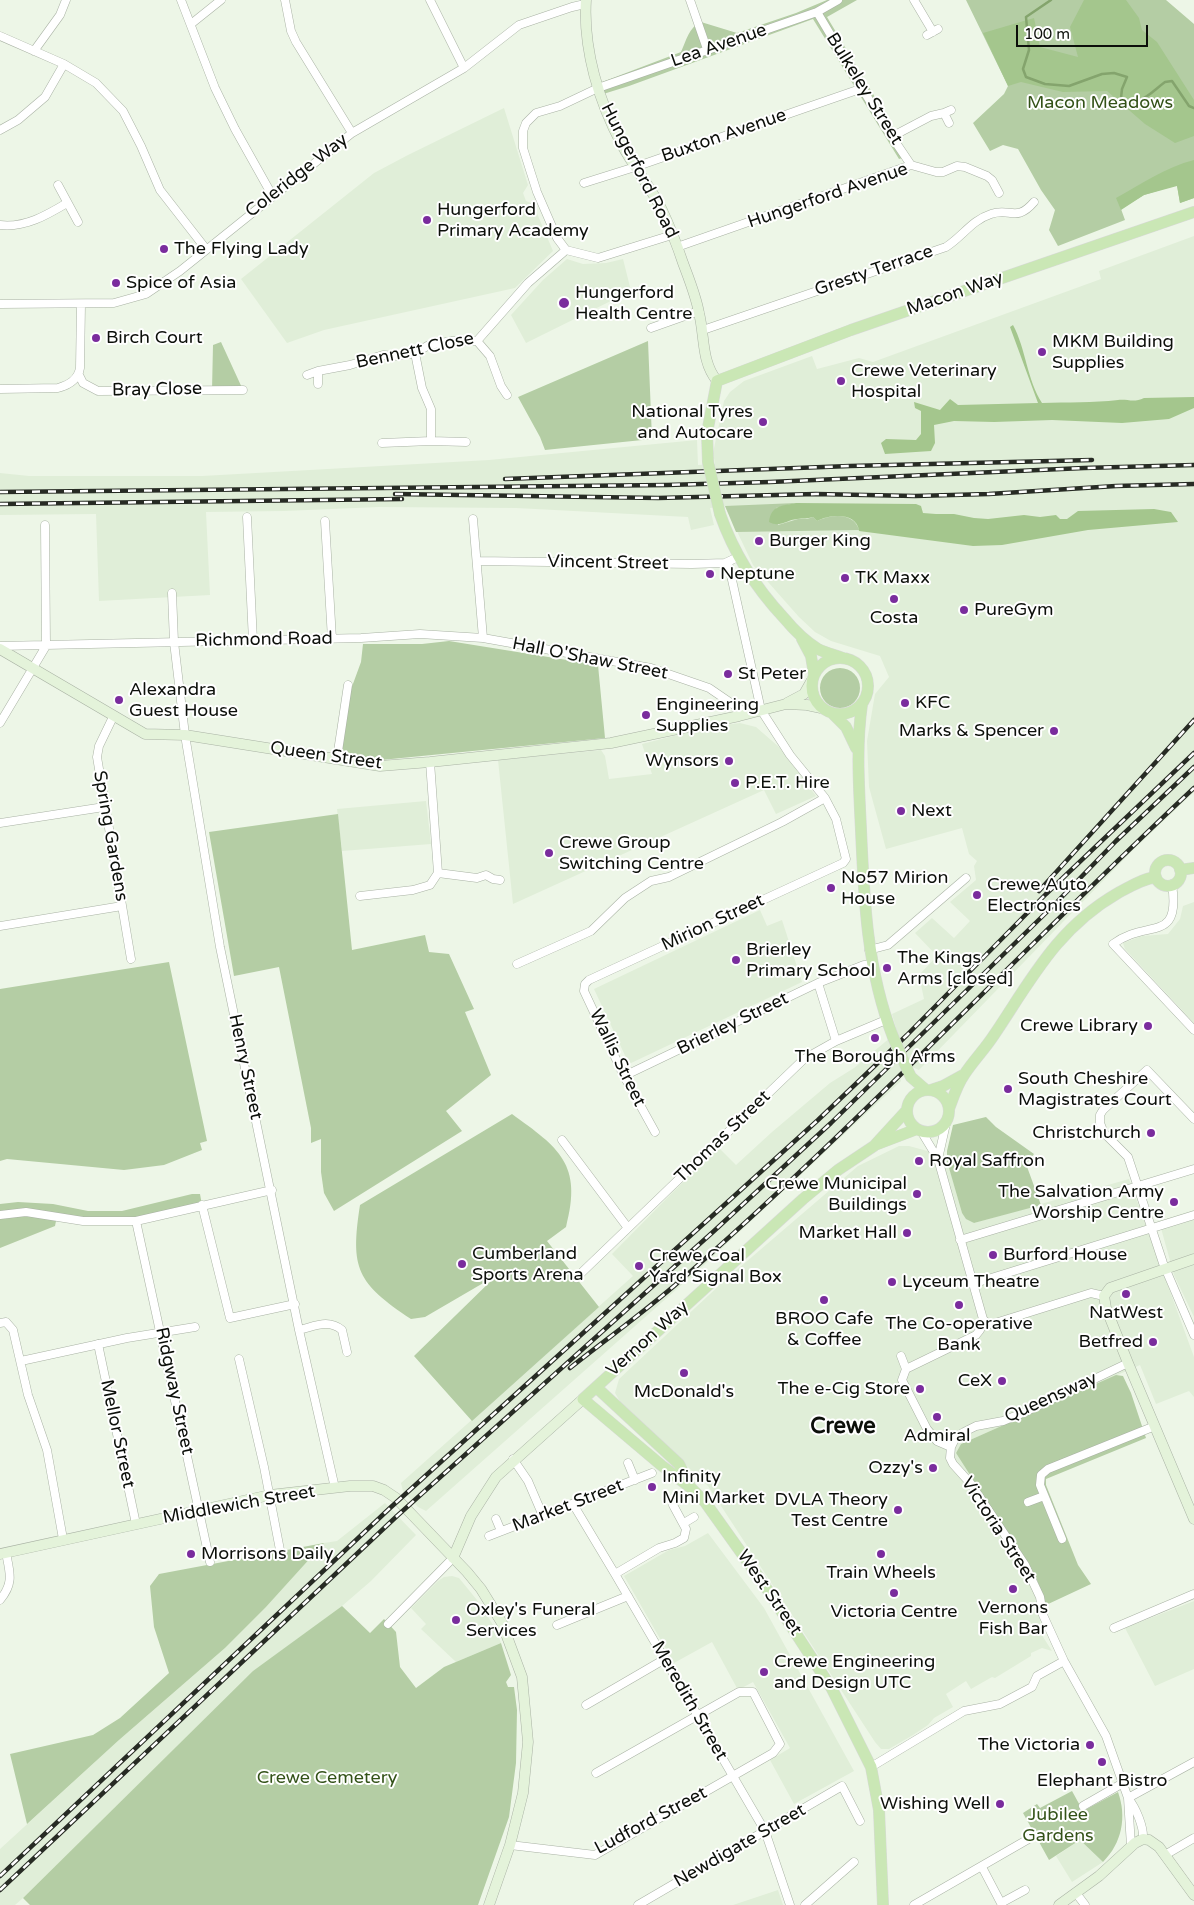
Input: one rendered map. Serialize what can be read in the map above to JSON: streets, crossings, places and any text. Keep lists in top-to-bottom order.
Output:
{
  "streets": {
    "main road": ["Macon Way", "Vernon Way", "West Street"],
    "street": [
      "Lea Avenue",
      "Bulkeley Street",
      "Buxton Avenue",
      "Hungerford Road",
      "Coleridge Way",
      "Hungerford Avenue",
      "Gresty Terrace",
      "Bennett Close",
      "Bray Close",
      "Vincent Street",
      "Richmond Road",
      "Hall O'Shaw Street",
      "Queen Street",
      "Spring Gardens",
      "Mirion Street",
      "Brierley Street",
      "Wallis Street",
      "Henry Street",
      "Thomas Street",
      "Ridgway Street",
      "Queensway",
      "Mellor Street",
      "Middlewich Street",
      "Market Street",
      "Victoria Street",
      "Meredith Street",
      "Ludford Street",
      "Newdigate Street"
    ]
  },
  "crossings": [
    ["Lea Avenue", "Bulkeley Street"],
    ["Lea Avenue", "Hungerford Road"],
    ["Lea Avenue", "Bennett Close"],
    ["Bulkeley Street", "Buxton Avenue"],
    ["Bulkeley Street", "Hungerford Avenue"],
    ["Buxton Avenue", "Hungerford Road"],
    ["Hungerford Road", "Coleridge Way"],
    ["Hungerford Road", "Hungerford Avenue"],
    ["Hungerford Road", "Gresty Terrace"],
    ["Hungerford Road", "Macon Way"],
    ["Richmond Road", "Hall O'Shaw Street"],
    ["Richmond Road", "Queen Street"],
    ["Richmond Road", "Henry Street"],
    ["Hall O'Shaw Street", "Queen Street"],
    ["Queen Street", "Spring Gardens"],
    ["Queen Street", "Henry Street"],
    ["Mirion Street", "Wallis Street"],
    ["Brierley Street", "Wallis Street"],
    ["Henry Street", "Middlewich Street"],
    ["Vernon Way", "Middlewich Street"],
    ["Vernon Way", "West Street"],
    ["Ridgway Street", "Middlewich Street"],
    ["Queensway", "Victoria Street"],
    ["Mellor Street", "Middlewich Street"],
    ["Middlewich Street", "Ludford Street"],
    ["Market Street", "Meredith Street"],
    ["Meredith Street", "Ludford Street"],
    ["Meredith Street", "Newdigate Street"]
  ],
  "districts": ["Crewe"],
  "parks": ["Macon Meadows", "Crewe Cemetery", "Jubilee Gardens"],
  "places": [
    "Hungerford Primary Academy",
    "The Flying Lady",
    "Spice of Asia",
    "Hungerford Health Centre",
    "Birch Court",
    "MKM Building Supplies",
    "Crewe Veterinary Hospital",
    "National Tyres and Autocare",
    "Burger King",
    "Neptune",
    "TK Maxx",
    "Costa",
    "PureGym",
    "St Peter",
    "Alexandra Guest House",
    "KFC",
    "Engineering Supplies",
    "Marks & Spencer",
    "Wynsors",
    "P.E.T. Hire",
    "Next",
    "Crewe Group Switching Centre",
    "No57 Mirion House",
    "Crewe Auto Electronics",
    "Brierley Primary School",
    "The Kings Arms [closed]",
    "Crewe Library",
    "The Borough Arms",
    "South Cheshire Magistrates Court",
    "Christchurch",
    "Royal Saffron",
    "Crewe Municipal Buildings",
    "The Salvation Army Worship Centre",
    "Market Hall",
    "Burford House",
    "Cumberland Sports Arena",
    "Crewe Coal Yard Signal Box",
    "Lyceum Theatre",
    "NatWest",
    "BROO Cafe & Coffee",
    "The Co-operative Bank",
    "Betfred",
    "McDonald's",
    "CeX",
    "The e-Cig Store",
    "Admiral",
    "Ozzy's",
    "Infinity Mini Market",
    "DVLA Theory Test Centre",
    "Morrisons Daily",
    "Train Wheels",
    "Vernons Fish Bar",
    "Victoria Centre",
    "Oxley's Funeral Services",
    "Crewe Engineering and Design UTC",
    "The Victoria",
    "Elephant Bistro",
    "Wishing Well"
  ],
  "scale_bar": "100 m"
}
